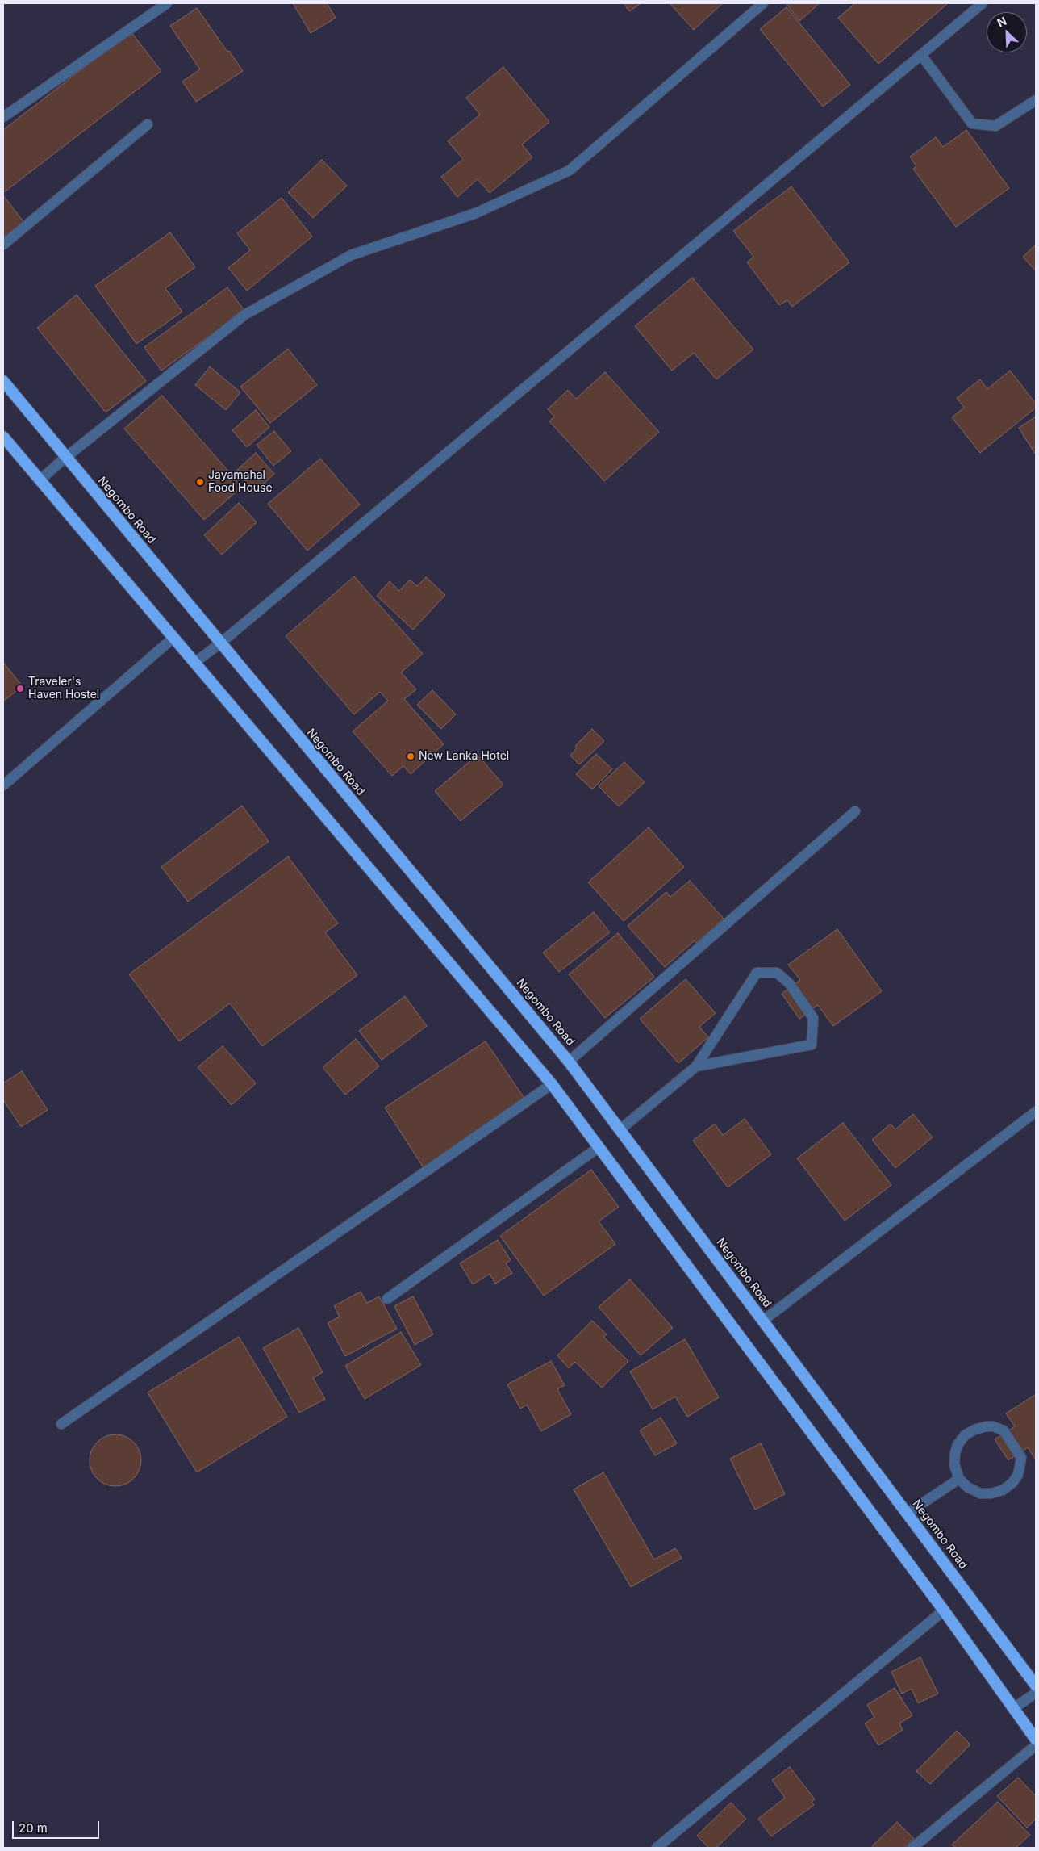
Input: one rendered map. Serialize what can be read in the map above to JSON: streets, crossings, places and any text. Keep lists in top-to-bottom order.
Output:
{
  "streets": {
    "highway": ["Negombo Road"]
  },
  "places": ["Jayamahal Food House", "Traveler's Haven Hostel", "New Lanka Hotel"],
  "scale_bar": "20 m",
  "north": "top left"
}
